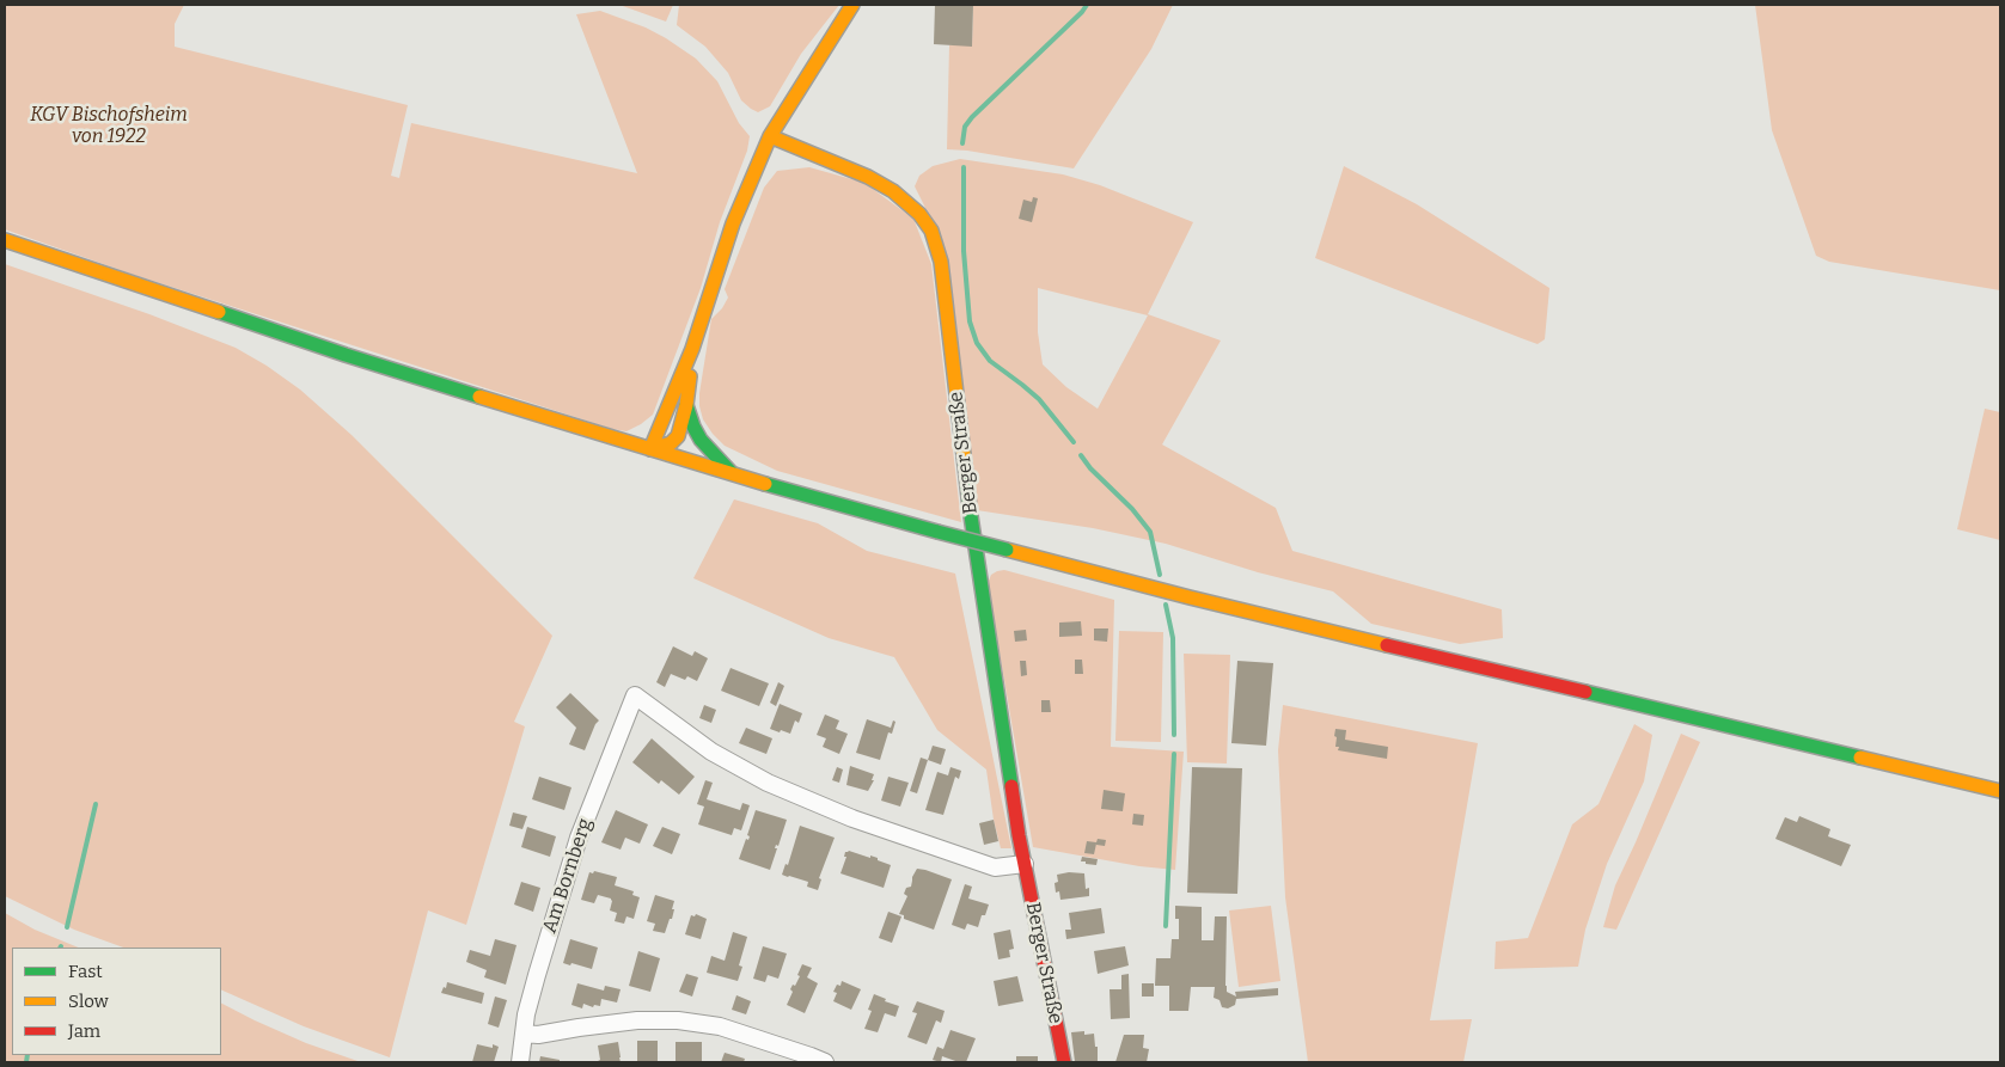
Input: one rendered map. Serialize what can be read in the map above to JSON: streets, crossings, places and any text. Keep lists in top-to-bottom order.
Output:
{
  "streets": {
    "main road": ["Berger Straße"],
    "street": ["Am Bornberg"]
  },
  "crossings": [
    ["Berger Straße", "Am Bornberg"]
  ],
  "parks": ["KGV Bischofsheim von 1922"],
  "legend": ["Fast", "Slow", "Jam"]
}
